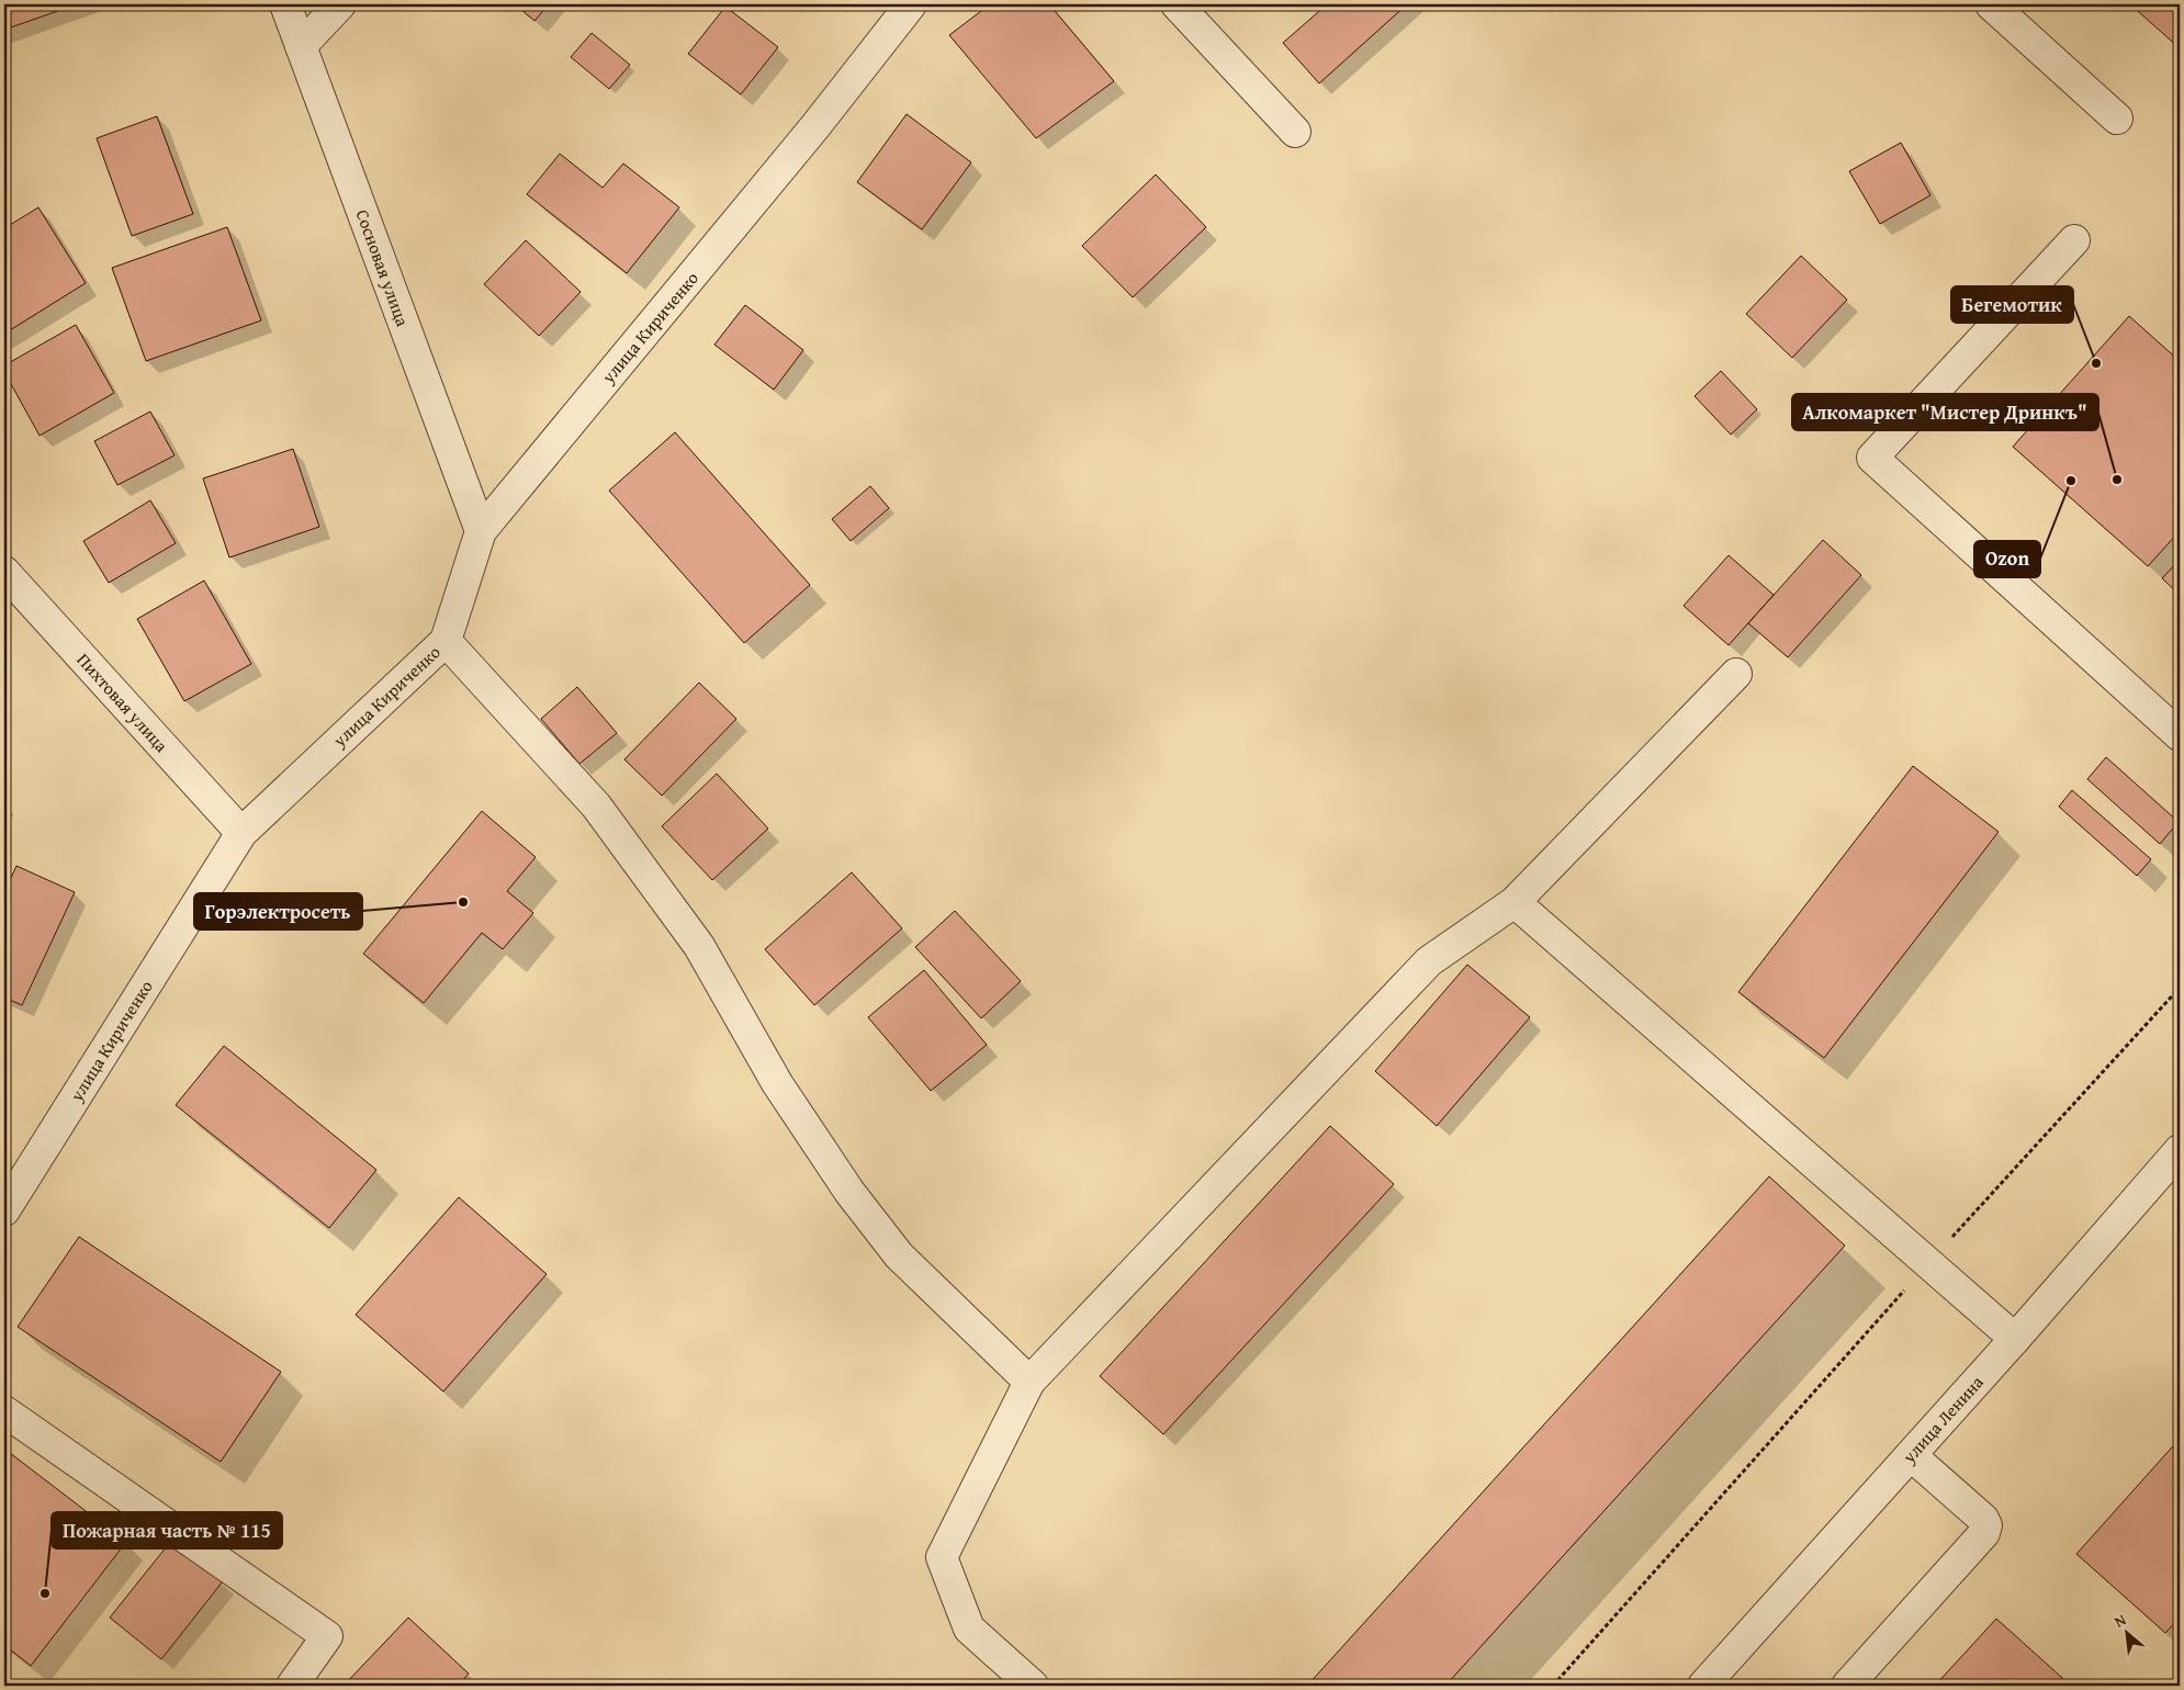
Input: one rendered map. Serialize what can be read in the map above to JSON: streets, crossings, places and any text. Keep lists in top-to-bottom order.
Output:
{
  "streets": {
    "street": [
      "Сосновая улица",
      "улица Кириченко",
      "Пихтовая улица",
      "улица Ленина"
    ]
  },
  "crossings": [
    ["Сосновая улица", "улица Кириченко"],
    ["улица Кириченко", "Пихтовая улица"]
  ],
  "places": [
    "Бегемотик",
    "Алкомаркет \"Мистер Дринкъ\"",
    "Ozon",
    "Горэлектросеть",
    "Пожарная часть № 115"
  ],
  "north": "top left"
}
